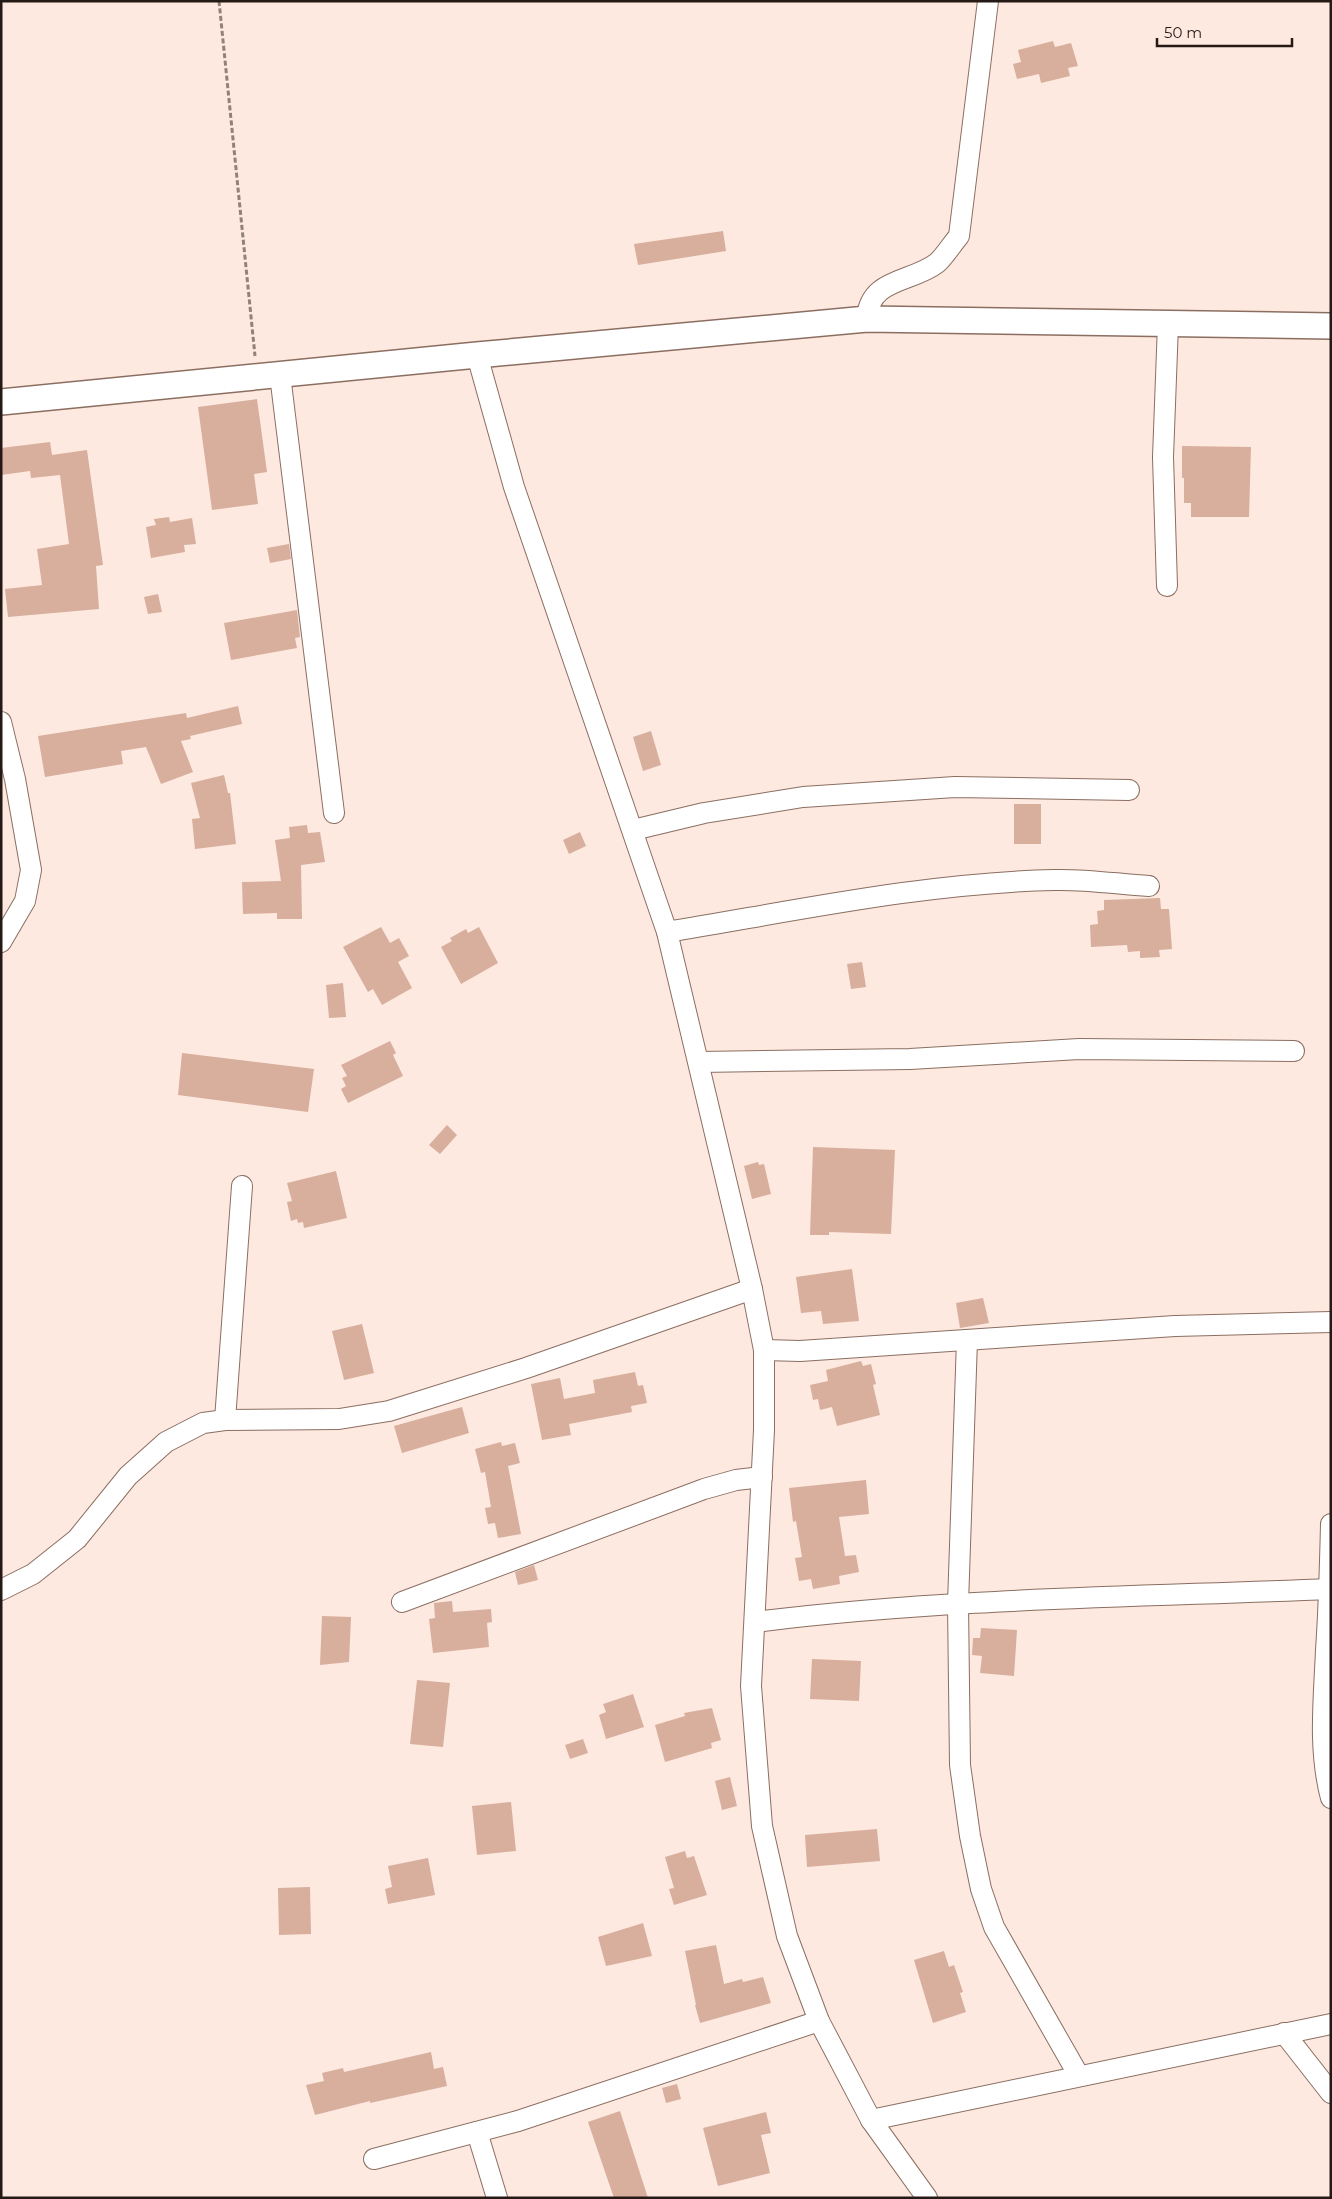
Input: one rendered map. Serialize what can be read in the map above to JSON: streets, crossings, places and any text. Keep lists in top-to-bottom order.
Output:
{
  "scale_bar": "50 m"
}
